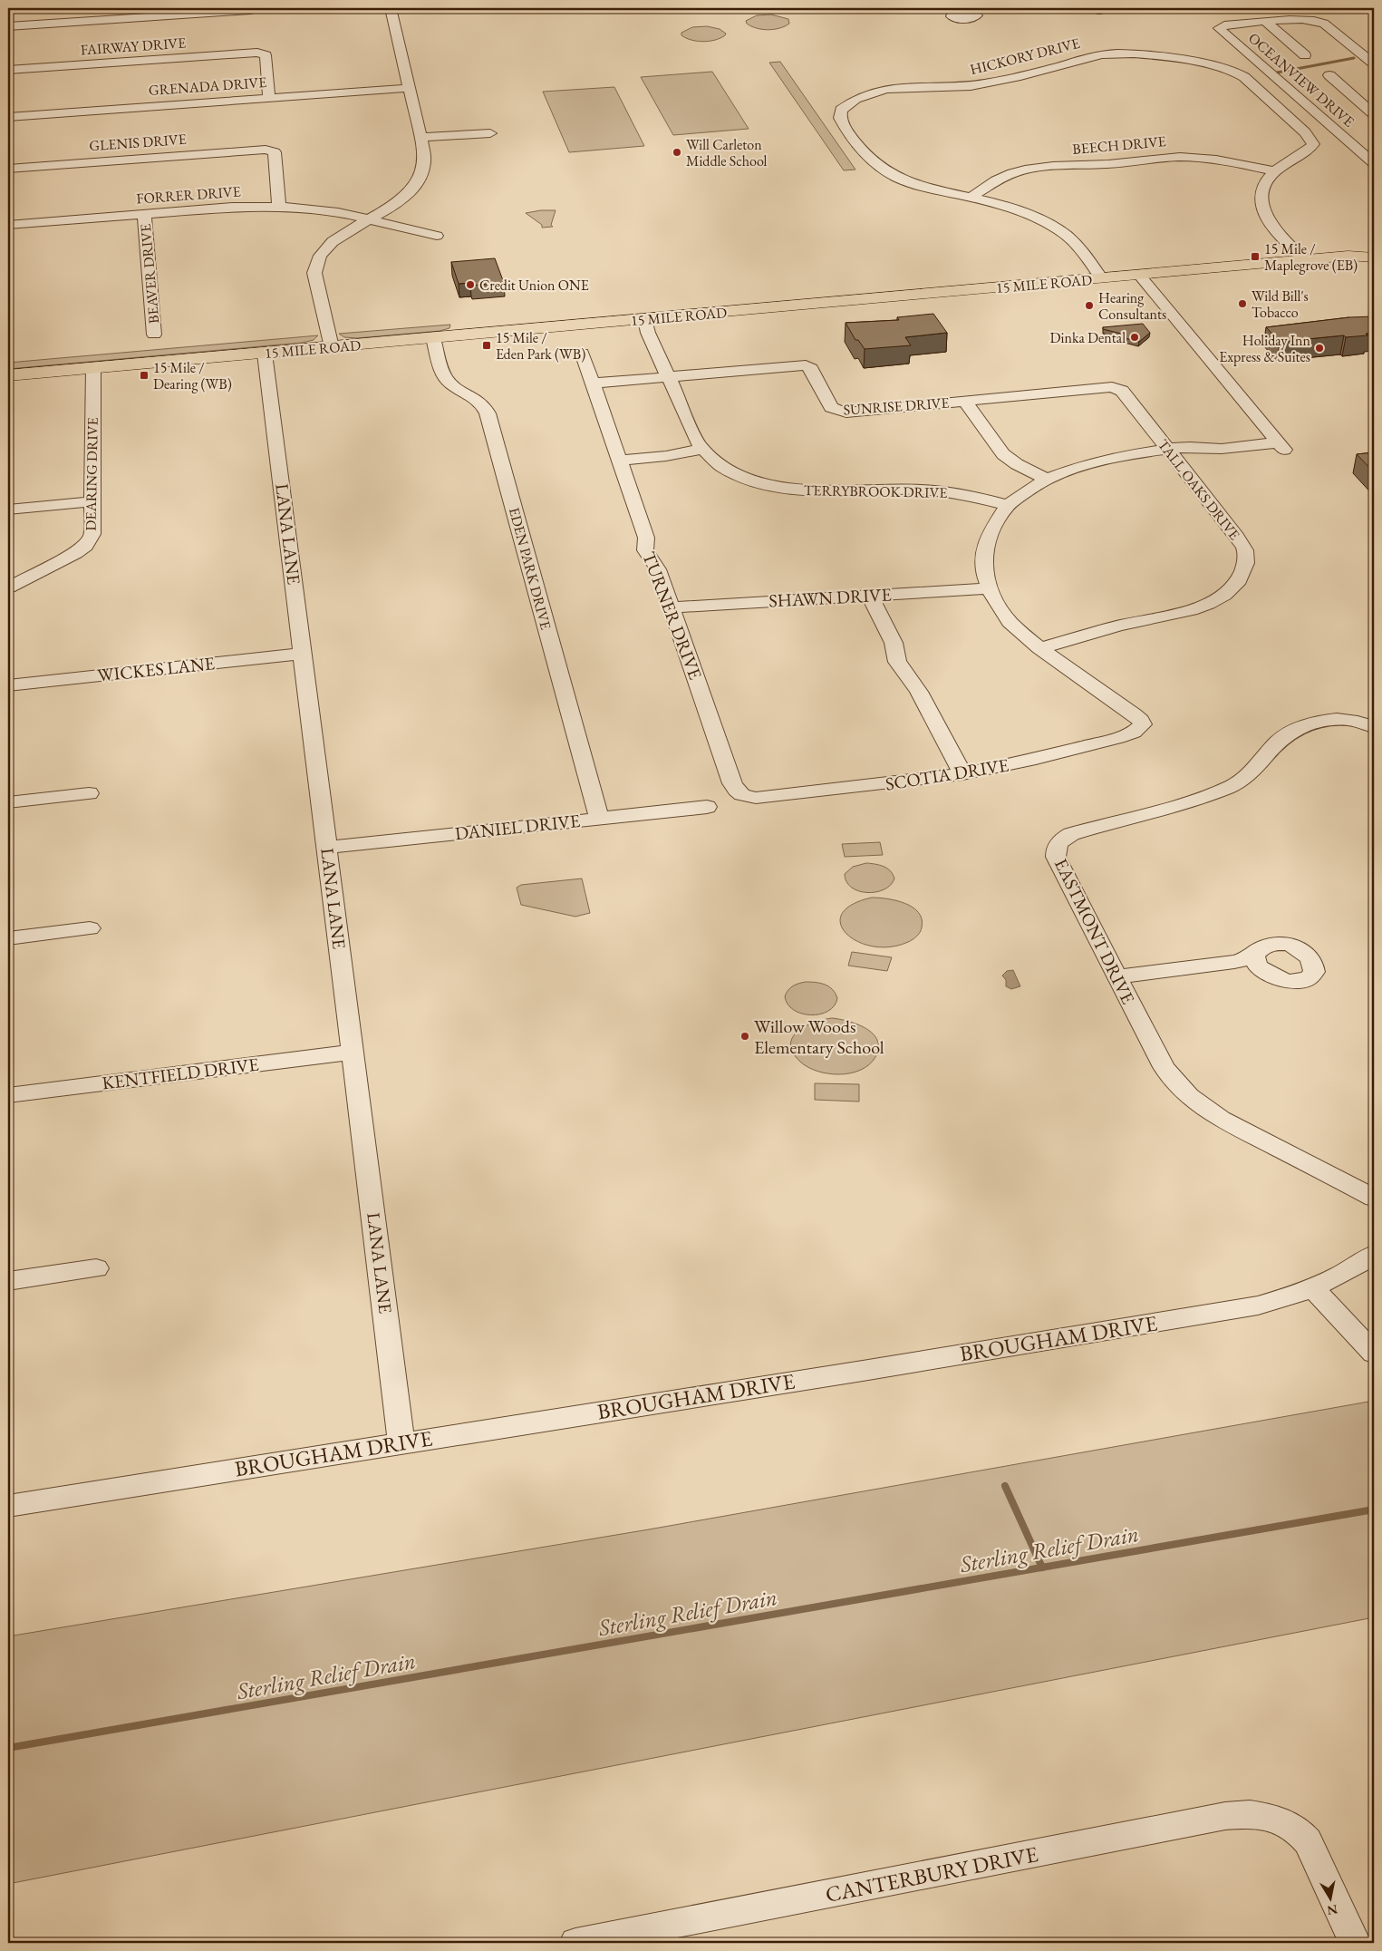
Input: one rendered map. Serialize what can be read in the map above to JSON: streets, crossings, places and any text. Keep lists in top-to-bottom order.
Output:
{
  "streets": {
    "main road": ["15 MILE ROAD"],
    "street": [
      "FAIRWAY DRIVE",
      "HICKORY DRIVE",
      "OCEANVIEW DRIVE",
      "GRENADA DRIVE",
      "GLENIS DRIVE",
      "BEECH DRIVE",
      "FORRER DRIVE",
      "BEAVER DRIVE",
      "SUNRISE DRIVE",
      "DEARING DRIVE",
      "TALL OAKS DRIVE",
      "TERRYBROOK DRIVE",
      "LANA LANE",
      "EDEN PARK DRIVE",
      "SHAWN DRIVE",
      "TURNER DRIVE",
      "WICKES LANE",
      "SCOTIA DRIVE",
      "DANIEL DRIVE",
      "EASTMONT DRIVE",
      "KENTFIELD DRIVE",
      "BROUGHAM DRIVE",
      "CANTERBURY DRIVE"
    ]
  },
  "crossings": [
    ["FAIRWAY DRIVE", "GRENADA DRIVE"],
    ["HICKORY DRIVE", "BEECH DRIVE"],
    ["GLENIS DRIVE", "FORRER DRIVE"],
    ["FORRER DRIVE", "BEAVER DRIVE"],
    ["15 MILE ROAD", "DEARING DRIVE"],
    ["15 MILE ROAD", "TERRYBROOK DRIVE"],
    ["15 MILE ROAD", "LANA LANE"],
    ["15 MILE ROAD", "EDEN PARK DRIVE"],
    ["SUNRISE DRIVE", "TALL OAKS DRIVE"],
    ["SUNRISE DRIVE", "TERRYBROOK DRIVE"],
    ["SUNRISE DRIVE", "TURNER DRIVE"],
    ["TALL OAKS DRIVE", "SCOTIA DRIVE"],
    ["LANA LANE", "WICKES LANE"],
    ["LANA LANE", "DANIEL DRIVE"],
    ["LANA LANE", "KENTFIELD DRIVE"],
    ["LANA LANE", "BROUGHAM DRIVE"],
    ["EDEN PARK DRIVE", "DANIEL DRIVE"],
    ["SHAWN DRIVE", "TURNER DRIVE"],
    ["TURNER DRIVE", "SCOTIA DRIVE"]
  ],
  "water": ["Sterling Relief Drain"],
  "places": {
    "other": [
      "Will Carleton Middle School",
      "Credit Union ONE",
      "Wild Bill's Tobacco",
      "Hearing Consultants",
      "Dinka Dental",
      "Holiday Inn Express & Suites",
      "Willow Woods Elementary School"
    ],
    "transit": ["15 Mile / Maplegrove (EB)", "15 Mile / Eden Park (WB)", "15 Mile / Dearing (WB)"]
  },
  "north": "bottom"
}
